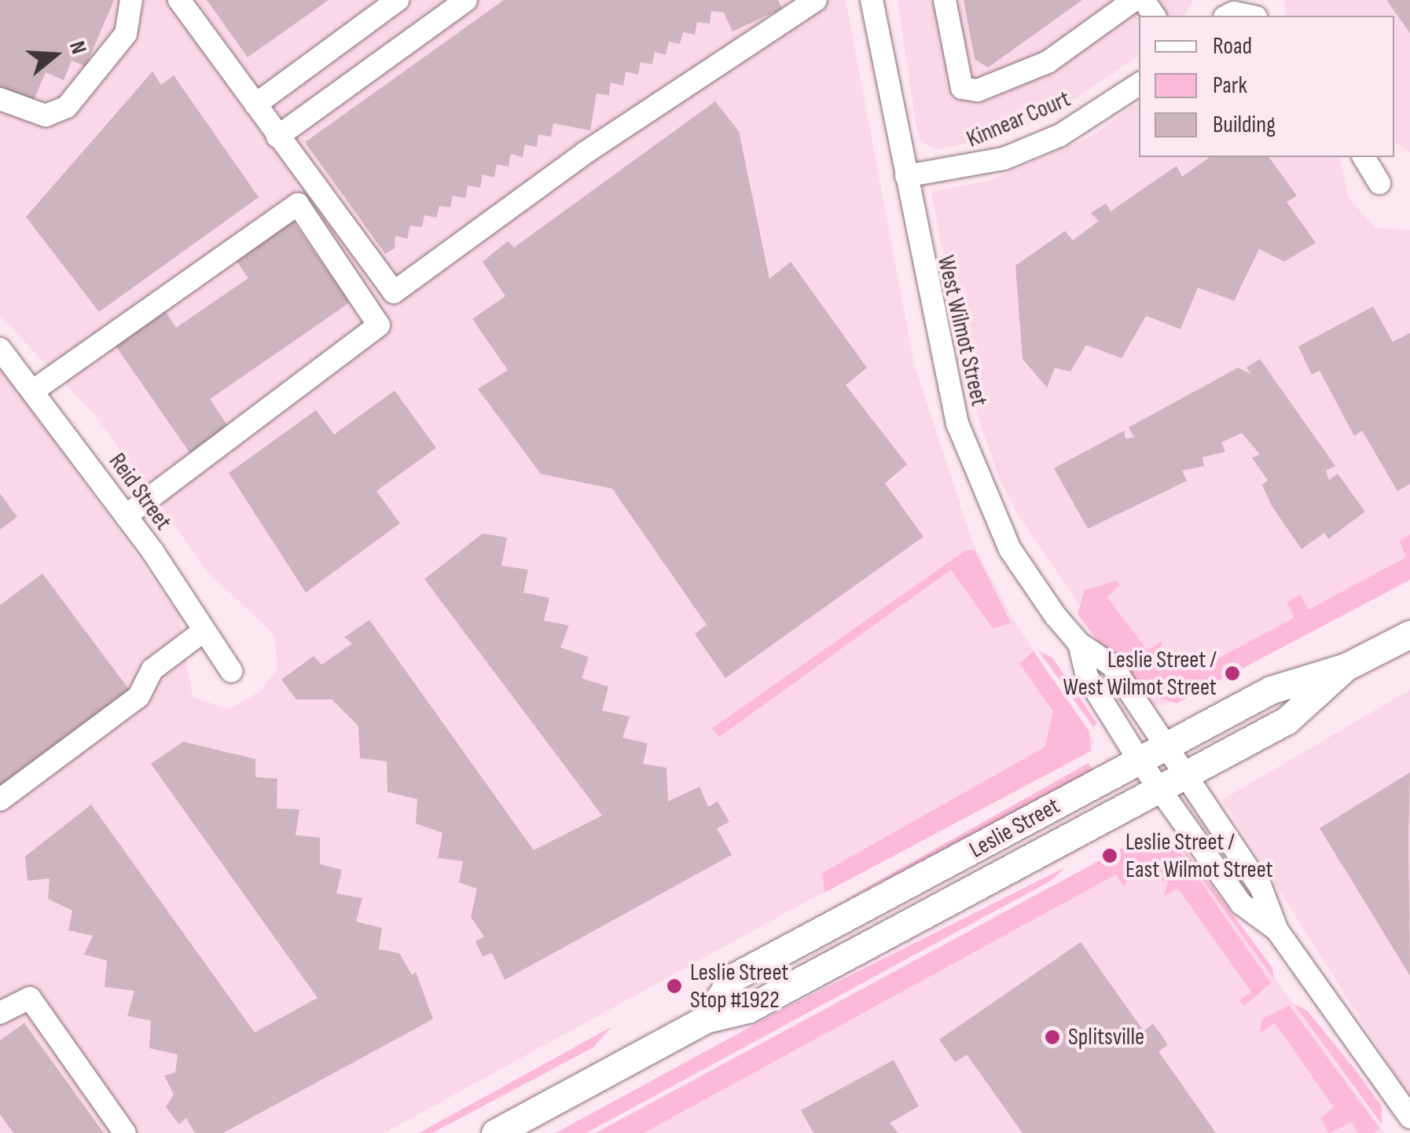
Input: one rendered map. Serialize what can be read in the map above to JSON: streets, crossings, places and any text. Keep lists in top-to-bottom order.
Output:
{
  "streets": {
    "main road": ["Leslie Street"],
    "street": ["Kinnear Court", "West Wilmot Street", "Reid Street"]
  },
  "crossings": [
    ["Kinnear Court", "West Wilmot Street"],
    ["West Wilmot Street", "Leslie Street"]
  ],
  "places": [
    "Leslie Street / West Wilmot Street",
    "Leslie Street / East Wilmot Street",
    "Leslie Street Stop #1922",
    "Splitsville"
  ],
  "legend": ["Road", "Park", "Building"],
  "north": "right"
}
